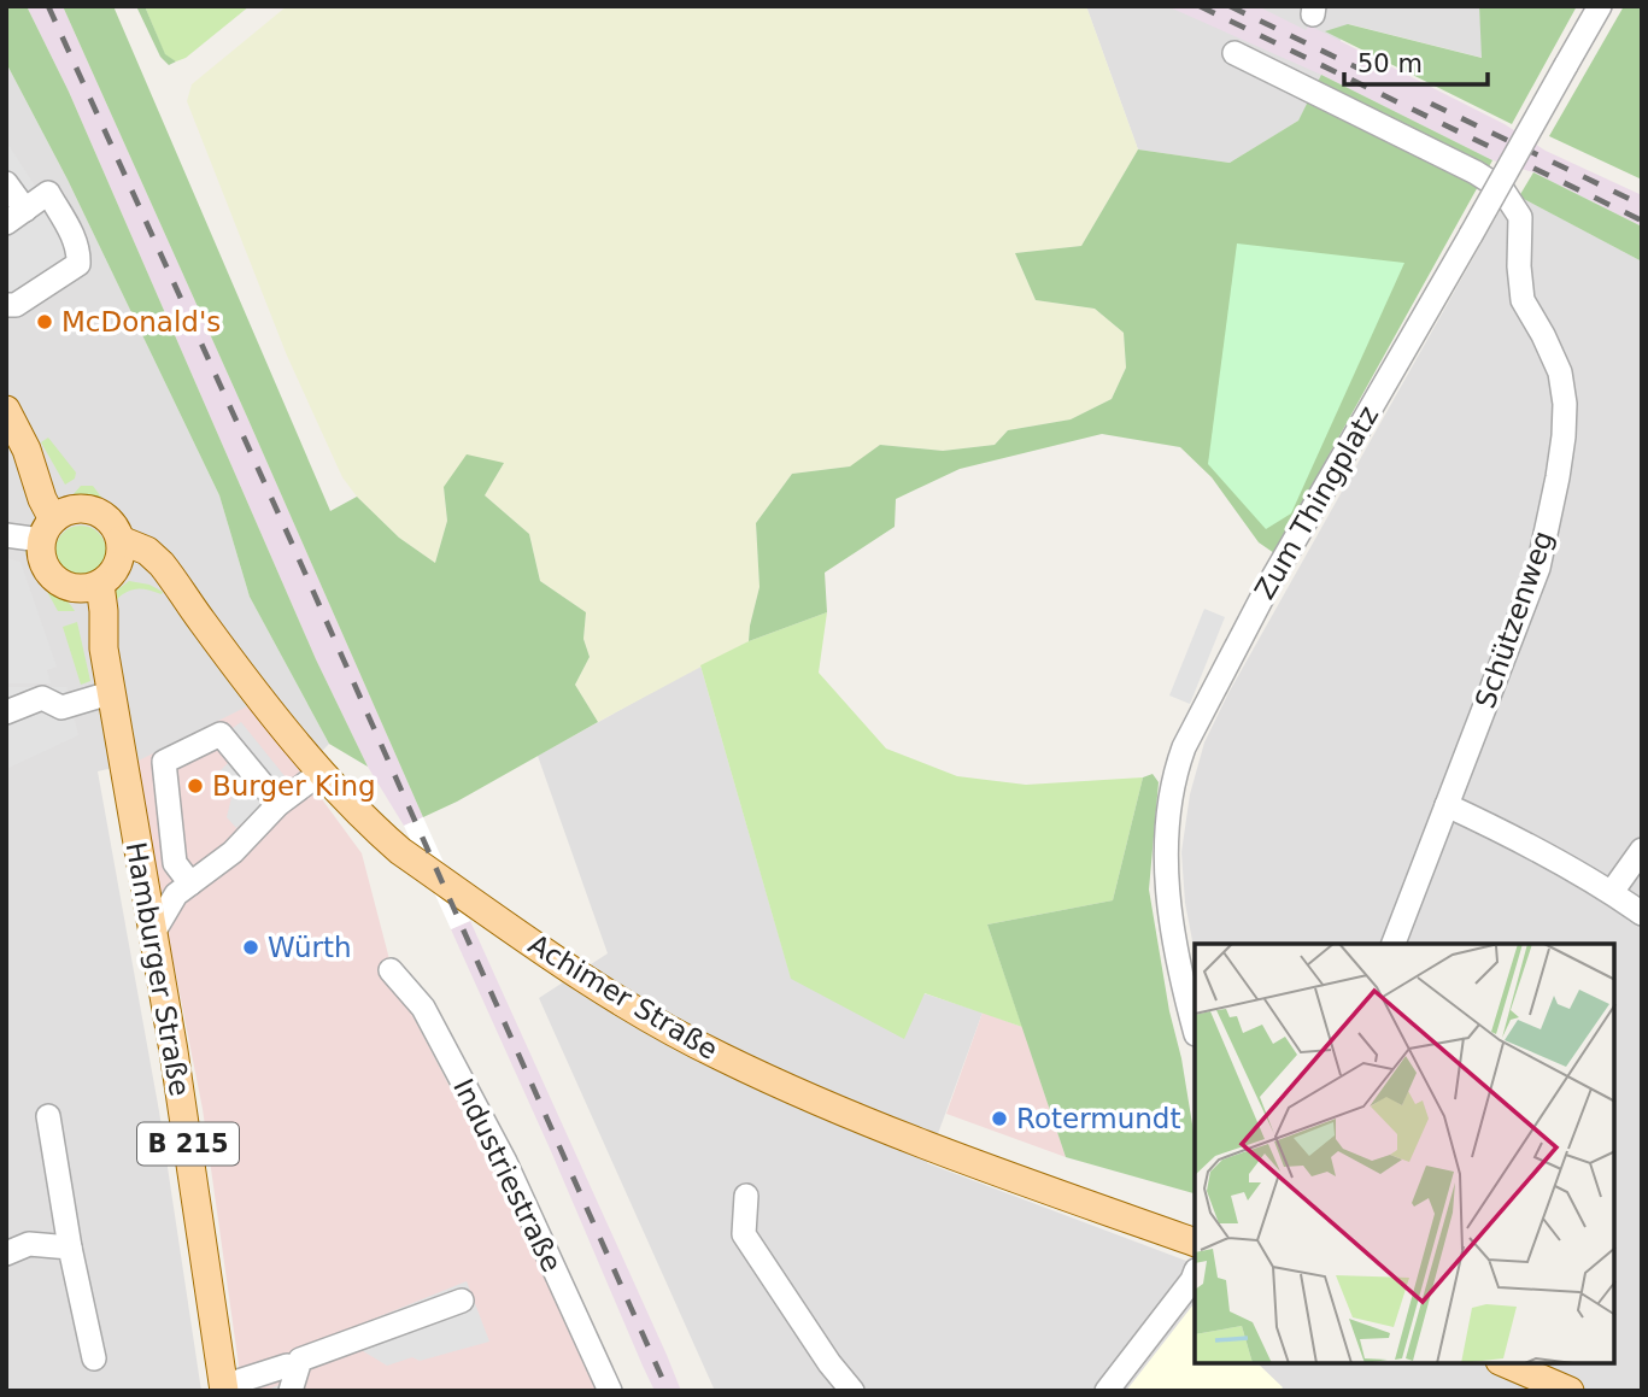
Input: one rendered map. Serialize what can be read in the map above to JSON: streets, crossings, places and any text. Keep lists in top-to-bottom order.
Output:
{
  "streets": {
    "main road": ["Hamburger Straße", "Achimer Straße", "B 215"],
    "street": ["Zum Thingplatz", "Schützenweg", "Industriestraße"]
  },
  "crossings": [
    ["Hamburger Straße", "Achimer Straße"]
  ],
  "places": [
    "McDonald's",
    "Burger King",
    "Würth",
    "Rotermundt"
  ],
  "scale_bar": "50 m"
}
